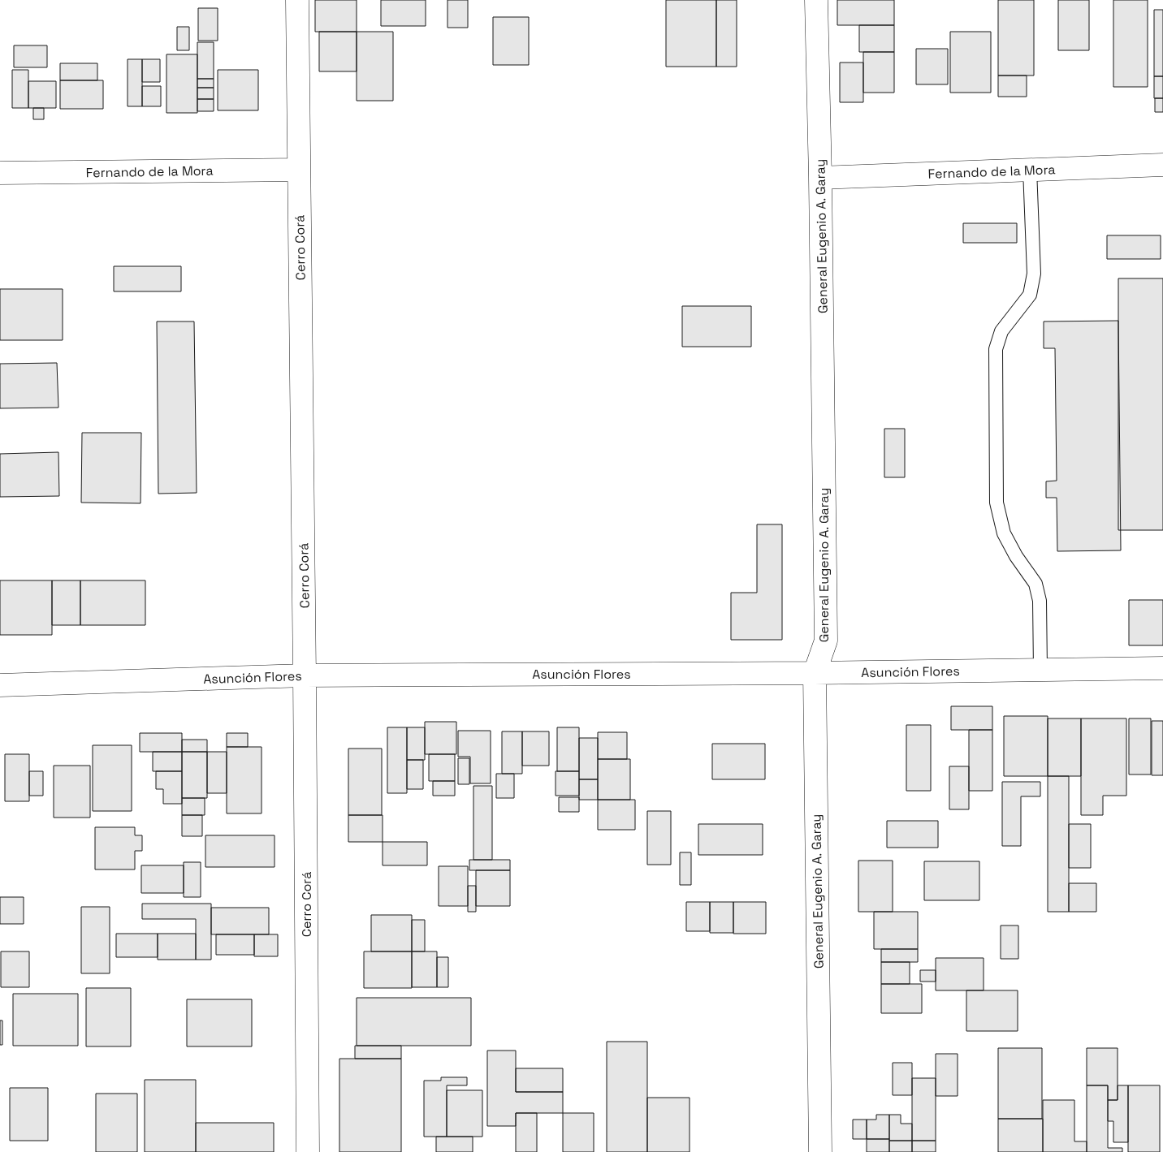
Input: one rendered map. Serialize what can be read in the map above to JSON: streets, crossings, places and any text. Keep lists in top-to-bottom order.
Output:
{
  "streets": {
    "street": [
      "Fernando de la Mora",
      "General Eugenio A. Garay",
      "Cerro Corá",
      "Asunción Flores"
    ]
  },
  "crossings": [
    ["Fernando de la Mora", "General Eugenio A. Garay"],
    ["Fernando de la Mora", "Cerro Corá"],
    ["General Eugenio A. Garay", "Asunción Flores"],
    ["Cerro Corá", "Asunción Flores"]
  ]
}
